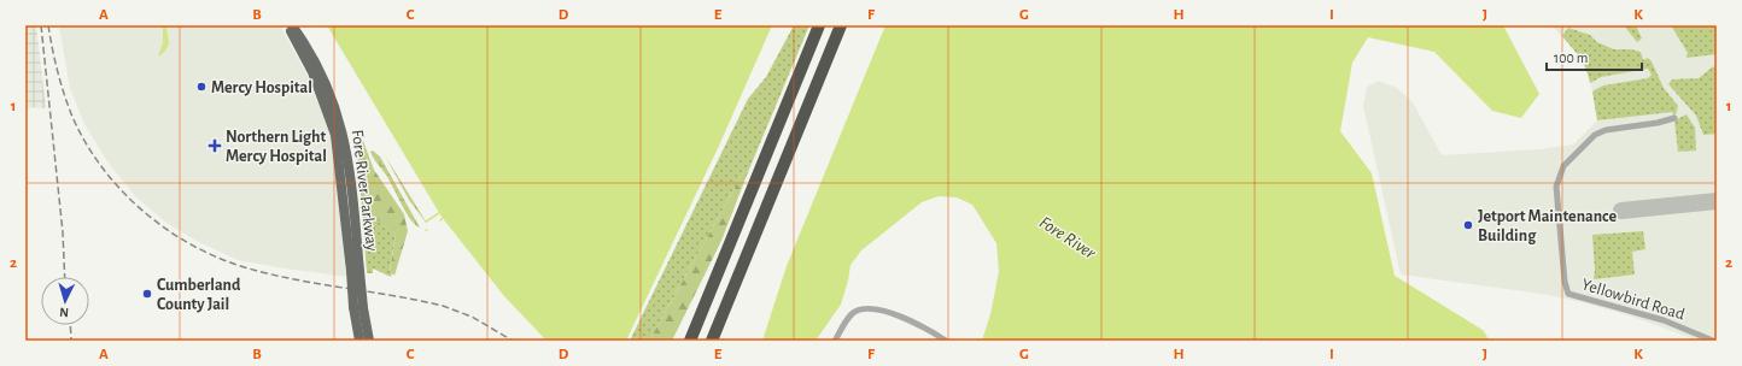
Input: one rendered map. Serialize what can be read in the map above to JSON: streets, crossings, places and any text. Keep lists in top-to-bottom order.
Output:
{
  "streets": {
    "main road": ["Fore River Parkway"],
    "street": ["Yellowbird Road"]
  },
  "water": ["Fore River"],
  "places": {
    "other": ["Mercy Hospital", "Jetport Maintenance Building", "Cumberland County Jail"],
    "health": ["Northern Light Mercy Hospital"]
  },
  "scale_bar": "100 m",
  "north": "bottom",
  "grid": {
    "columns": [
      "A",
      "B",
      "C",
      "D",
      "E",
      "F",
      "G",
      "H",
      "I",
      "J",
      "K"
    ],
    "rows": ["1", "2"]
  }
}
